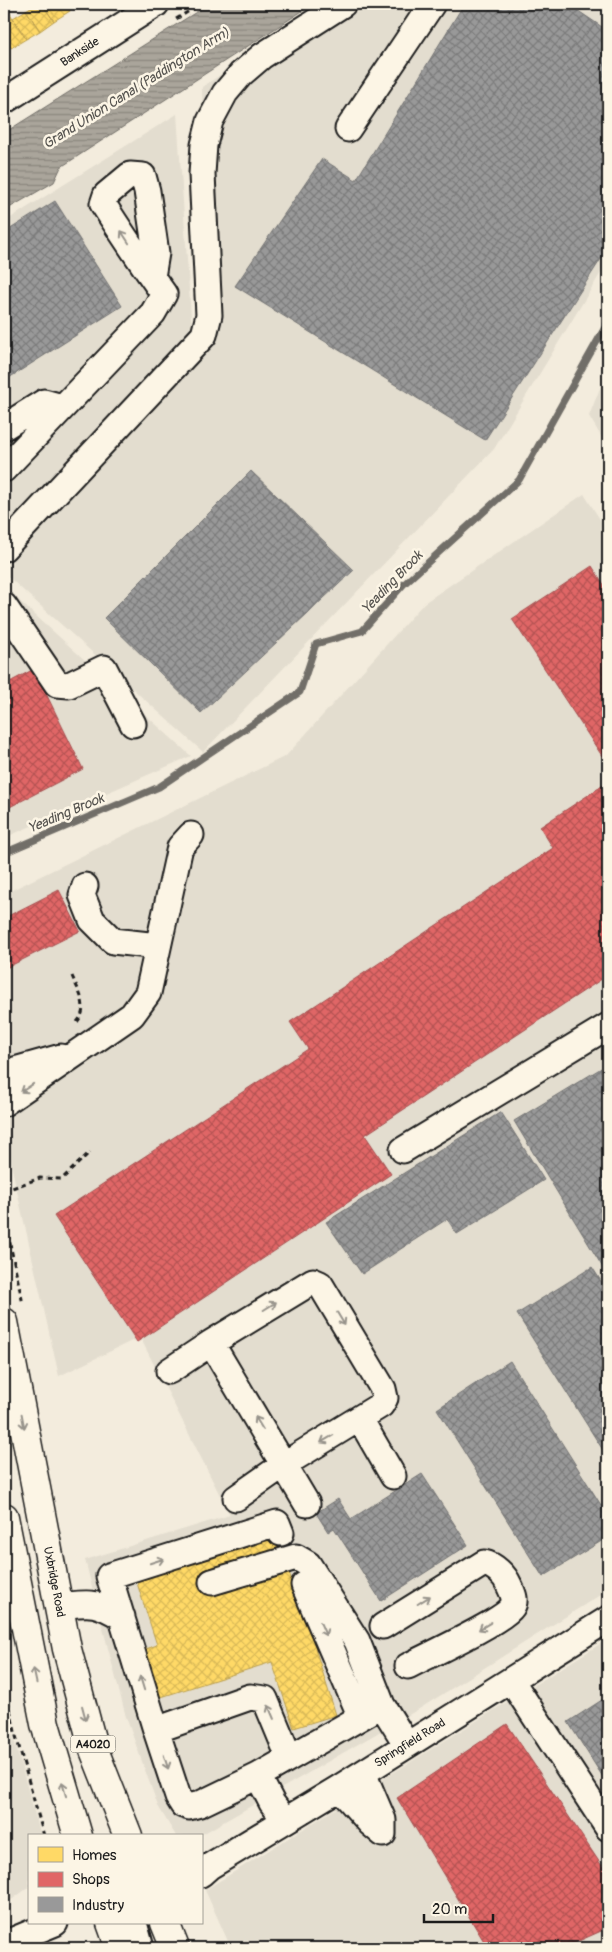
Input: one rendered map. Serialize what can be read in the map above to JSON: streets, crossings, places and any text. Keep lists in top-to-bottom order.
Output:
{
  "streets": {
    "main road": ["Uxbridge Road", "A4020"],
    "street": ["Bankside", "Springfield Road"]
  },
  "water": ["Grand Union Canal (Paddington Arm)", "Yeading Brook"],
  "legend": ["Homes", "Shops", "Industry"],
  "scale_bar": "20 m"
}
